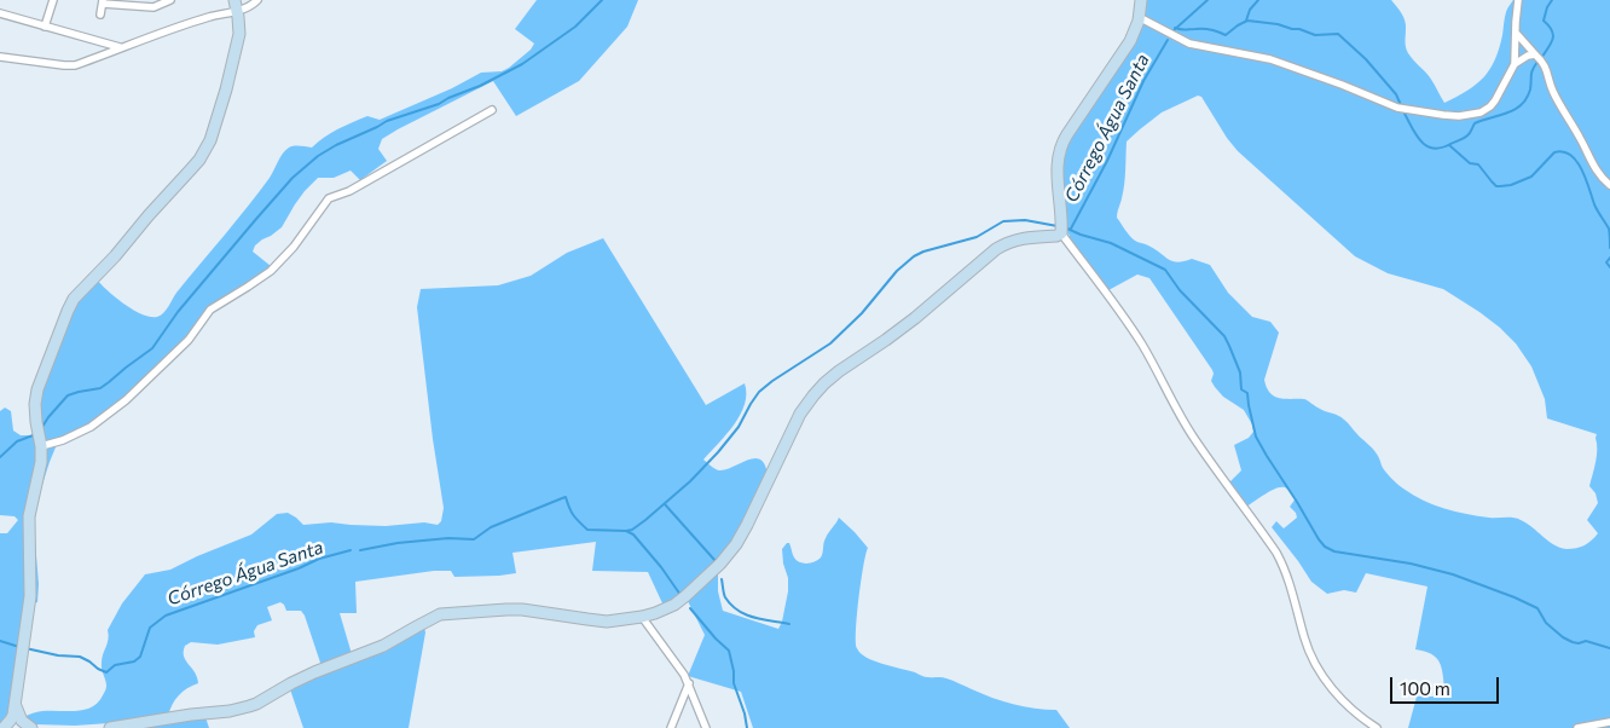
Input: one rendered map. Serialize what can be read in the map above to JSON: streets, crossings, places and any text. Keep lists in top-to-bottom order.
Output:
{
  "water": ["Córrego Água Santa"],
  "scale_bar": "100 m"
}
